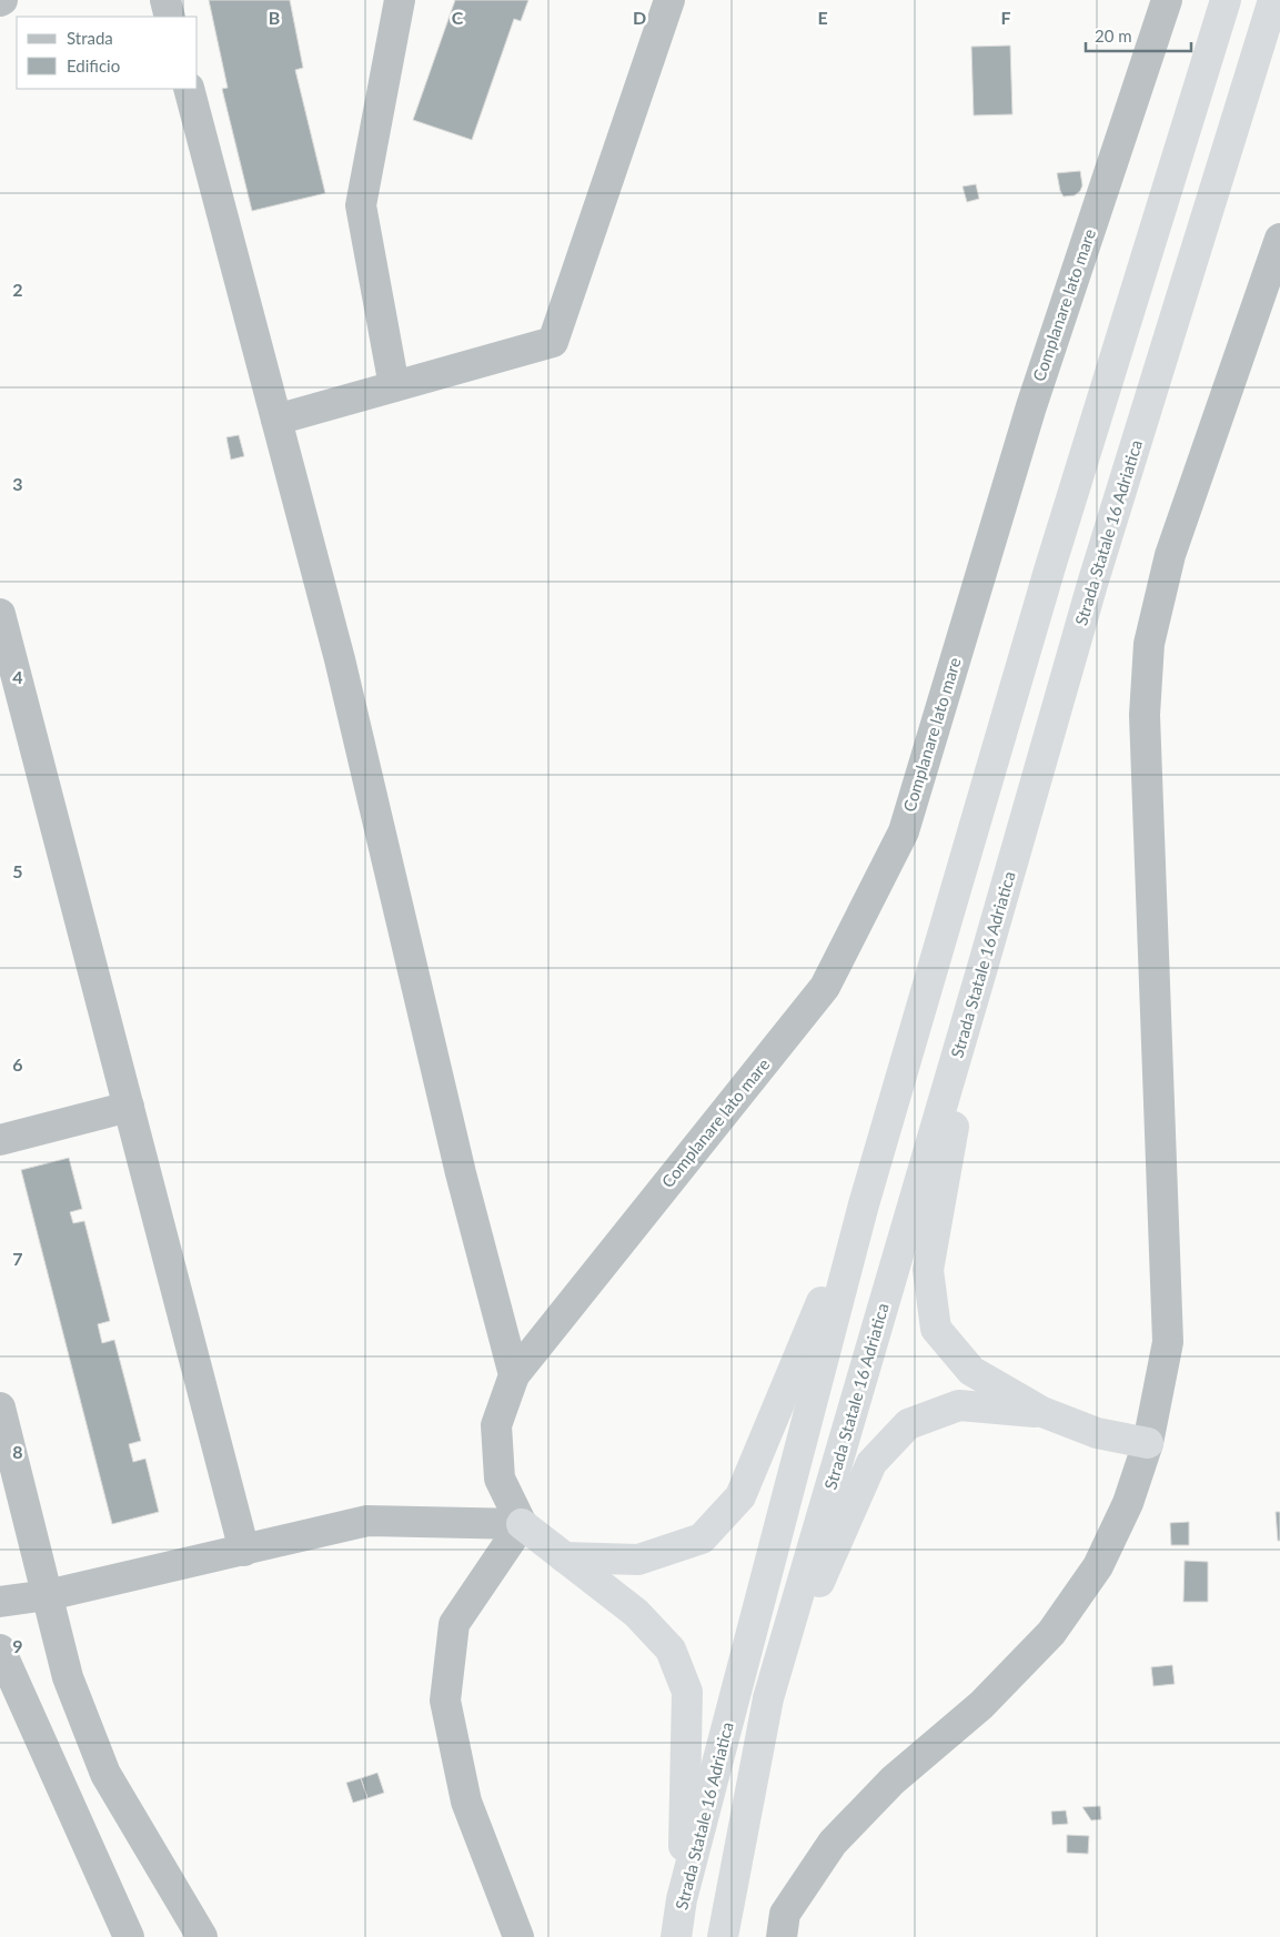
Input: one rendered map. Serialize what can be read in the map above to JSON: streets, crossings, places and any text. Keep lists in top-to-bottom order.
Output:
{
  "streets": {
    "highway": ["Strada Statale 16 Adriatica"],
    "street": ["Complanare lato mare"]
  },
  "legend": ["Strada", "Edificio"],
  "scale_bar": "20 m",
  "grid": {
    "columns": [
      "B",
      "C",
      "D",
      "E",
      "F"
    ],
    "rows": [
      "2",
      "3",
      "4",
      "5",
      "6",
      "7",
      "8",
      "9"
    ]
  }
}
